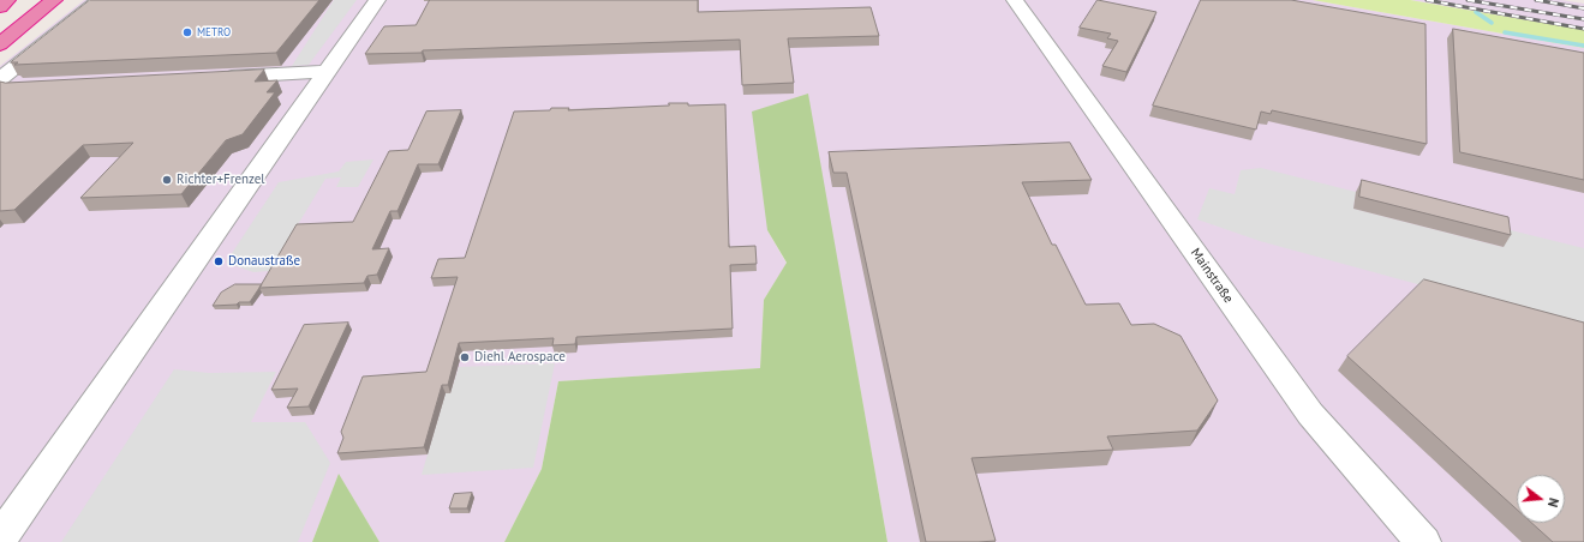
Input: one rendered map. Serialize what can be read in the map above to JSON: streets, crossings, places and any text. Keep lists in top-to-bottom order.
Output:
{
  "streets": {
    "street": ["Mainstraße"]
  },
  "places": [
    "METRO",
    "Richter+Frenzel",
    "Donaustraße",
    "Diehl Aerospace"
  ],
  "north": "right"
}
